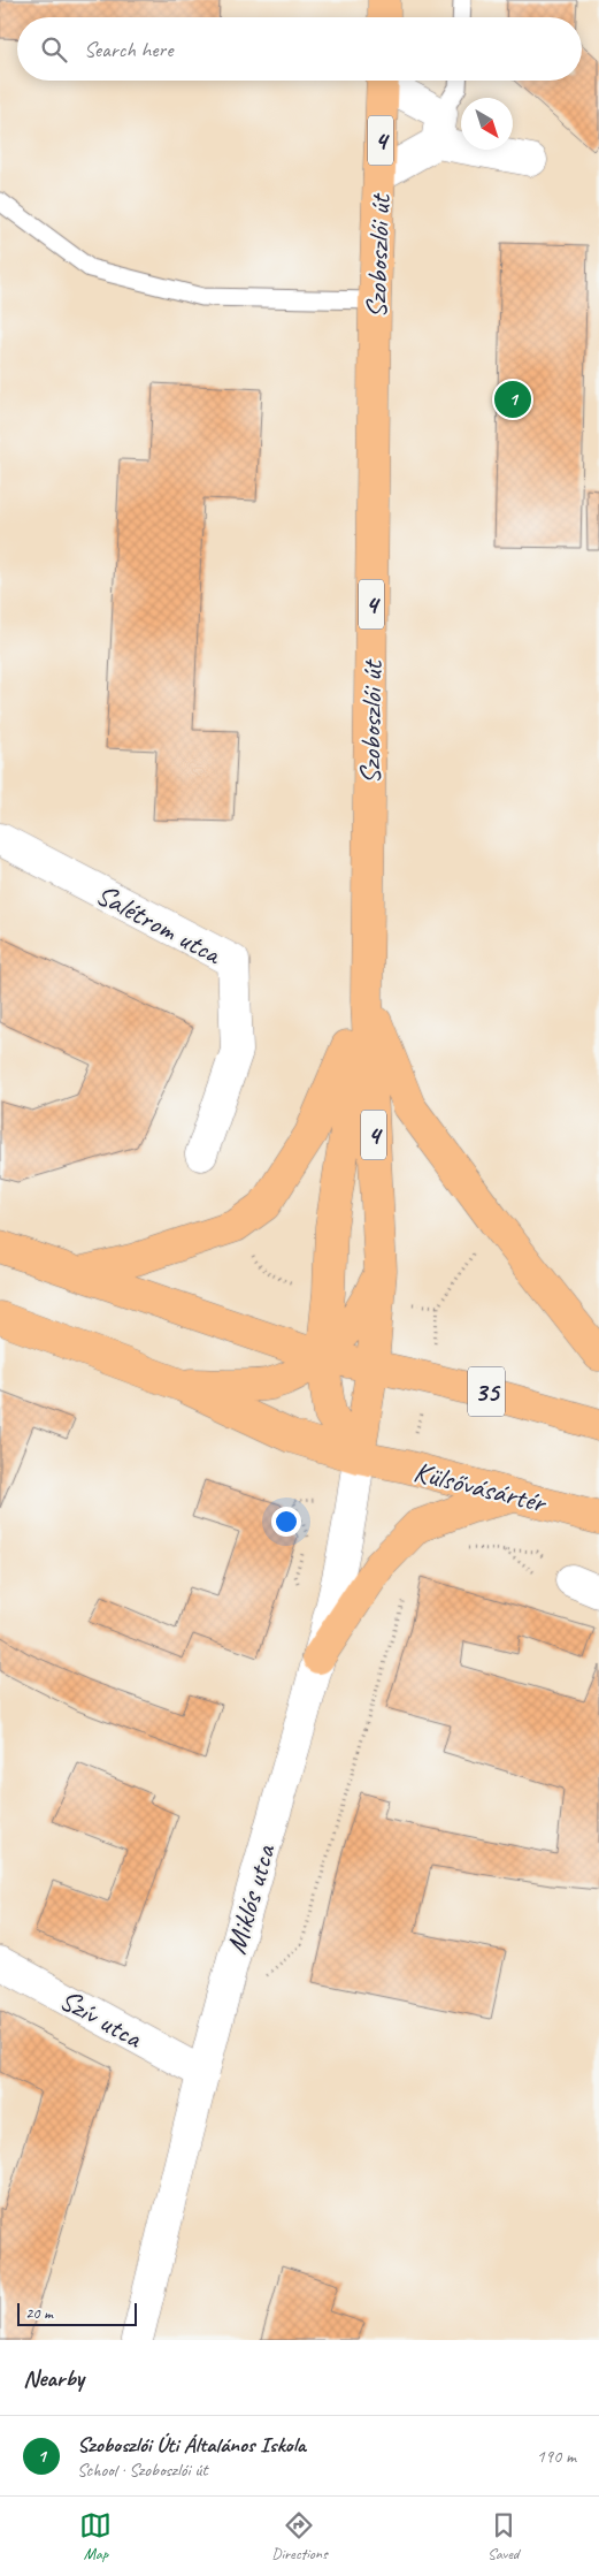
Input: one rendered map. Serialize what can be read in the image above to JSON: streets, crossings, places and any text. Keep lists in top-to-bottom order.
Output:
{
  "streets": {
    "main road": [
      "4",
      "Szoboszlói út",
      "35",
      "Külsővásártér"
    ],
    "street": ["Salétrom utca", "Miklós utca", "Szív utca"]
  },
  "crossings": [
    ["4", "Szoboszlói út"],
    ["4", "Külsővásártér"],
    ["Szoboszlói út", "35"],
    ["Szoboszlói út", "Külsővásártér"],
    ["Szoboszlói út", "Miklós utca"],
    ["Külsővásártér", "Miklós utca"],
    ["Miklós utca", "Szív utca"]
  ],
  "scale_bar": "20 m",
  "north": "bottom right",
  "page": {
    "search": "Search here",
    "pins": "1",
    "scale": "20 m",
    "heading": "Nearby",
    "list": [
      {
        "mark": "1",
        "name": "Szoboszlói Úti Általános Iskola",
        "note": "School · Szoboszlói út",
        "value": "190 m"
      }
    ],
    "nav": ["Map", "Directions", "Saved"]
  }
}
